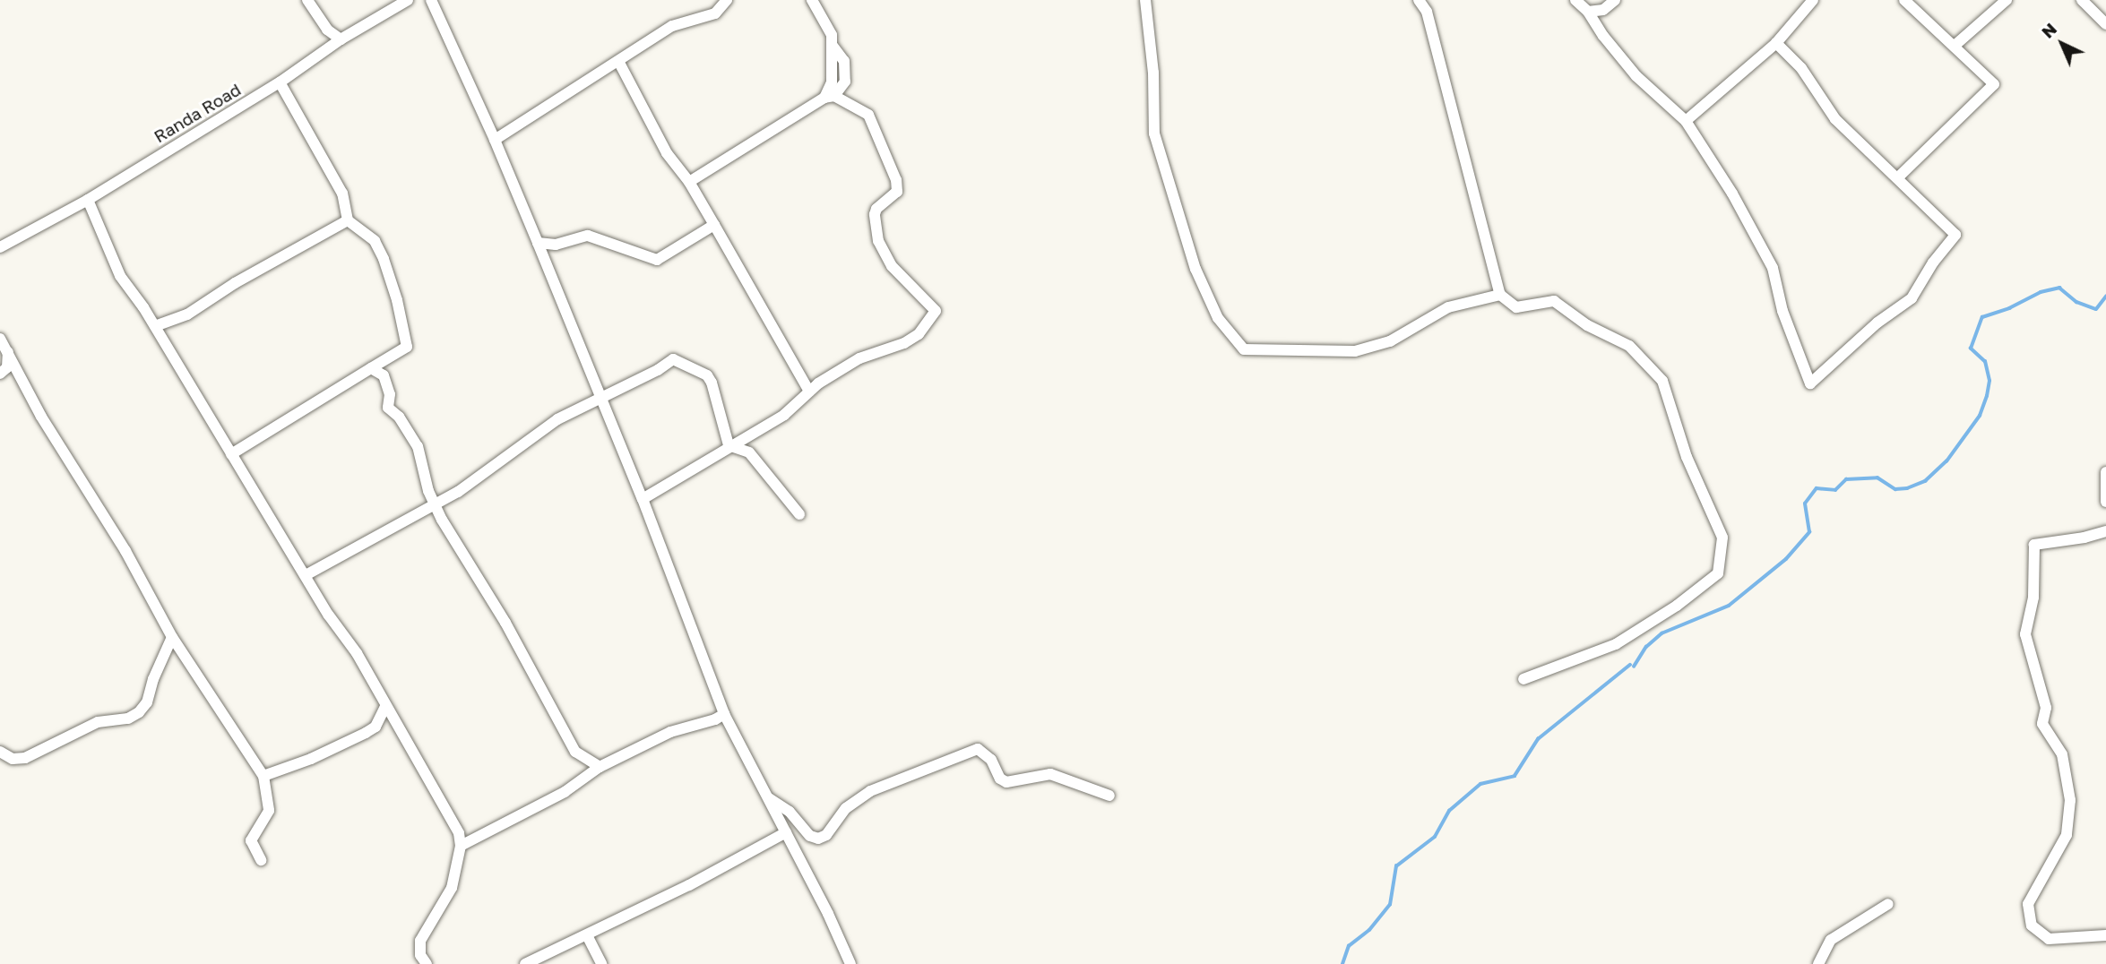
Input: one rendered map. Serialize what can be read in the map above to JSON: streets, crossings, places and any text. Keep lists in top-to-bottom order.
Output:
{
  "streets": {
    "street": ["Randa Road"]
  },
  "north": "top left"
}
